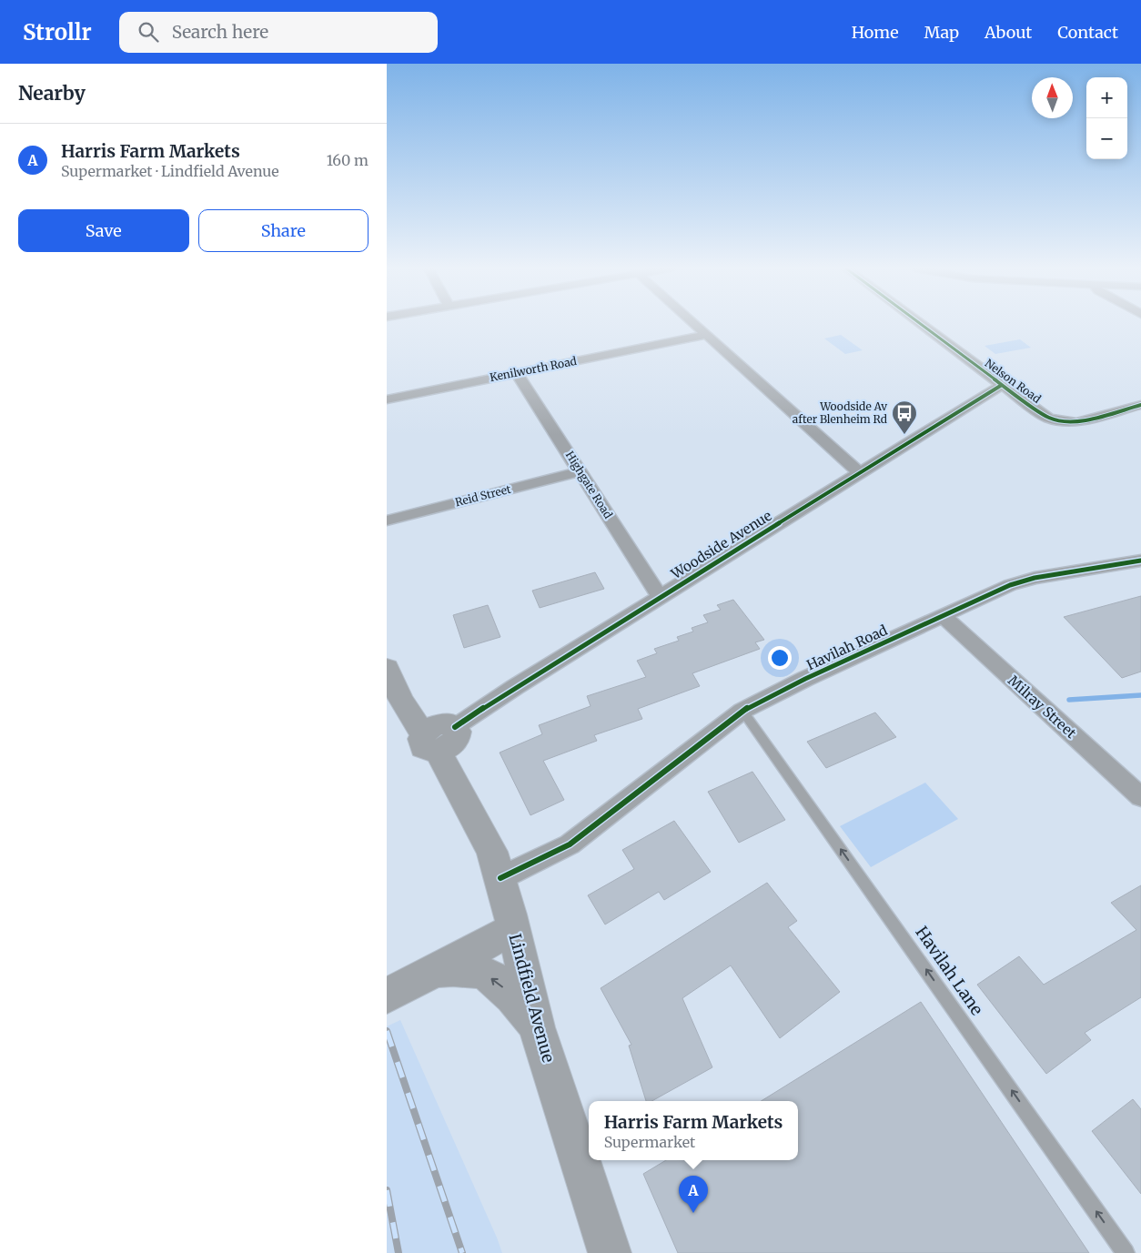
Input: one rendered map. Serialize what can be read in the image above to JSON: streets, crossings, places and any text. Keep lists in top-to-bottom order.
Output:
{
  "streets": {
    "street": [
      "Kenilworth Road",
      "Nelson Road",
      "Highgate Road",
      "Reid Street",
      "Woodside Avenue",
      "Havilah Road",
      "Milray Street",
      "Lindfield Avenue"
    ],
    "lane": ["Havilah Lane"]
  },
  "crossings": [
    ["Kenilworth Road", "Highgate Road"],
    ["Nelson Road", "Woodside Avenue"],
    ["Highgate Road", "Reid Street"],
    ["Highgate Road", "Woodside Avenue"],
    ["Havilah Road", "Milray Street"],
    ["Havilah Road", "Havilah Lane"],
    ["Havilah Road", "Lindfield Avenue"]
  ],
  "one_way": ["Havilah Lane"],
  "places": {
    "bus stop": ["Woodside Av after Blenheim Rd"]
  },
  "north": "top",
  "page": {
    "header": "Strollr",
    "search": "Search here",
    "nav": [
      "Home",
      "Map",
      "About",
      "Contact"
    ],
    "heading": "Nearby",
    "map_buttons": ["+", "−"],
    "list": [
      {
        "mark": "A",
        "name": "Harris Farm Markets",
        "note": "Supermarket · Lindfield Avenue",
        "value": "160 m"
      }
    ],
    "buttons": ["Save", "Share"],
    "popup": ["Harris Farm Markets", "Supermarket"],
    "pins": "A"
  }
}
